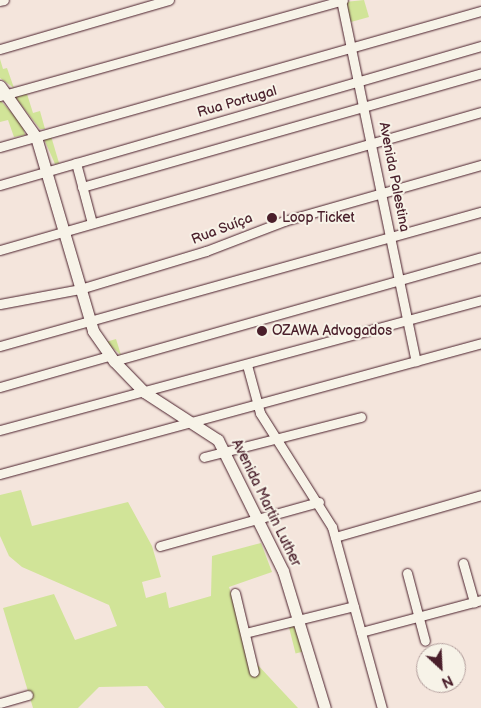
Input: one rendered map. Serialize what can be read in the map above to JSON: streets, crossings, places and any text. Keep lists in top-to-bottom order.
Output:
{
  "streets": {
    "main road": ["Avenida Martin Luther"],
    "street": ["Rua Portugal", "Avenida Palestina", "Rua Suíça"]
  },
  "crossings": [
    ["Rua Portugal", "Avenida Palestina"],
    ["Rua Portugal", "Avenida Martin Luther"],
    ["Avenida Palestina", "Rua Suíça"],
    ["Rua Suíça", "Avenida Martin Luther"]
  ],
  "places": ["Loop Ticket", "OZAWA Advogados"],
  "north": "bottom right"
}
